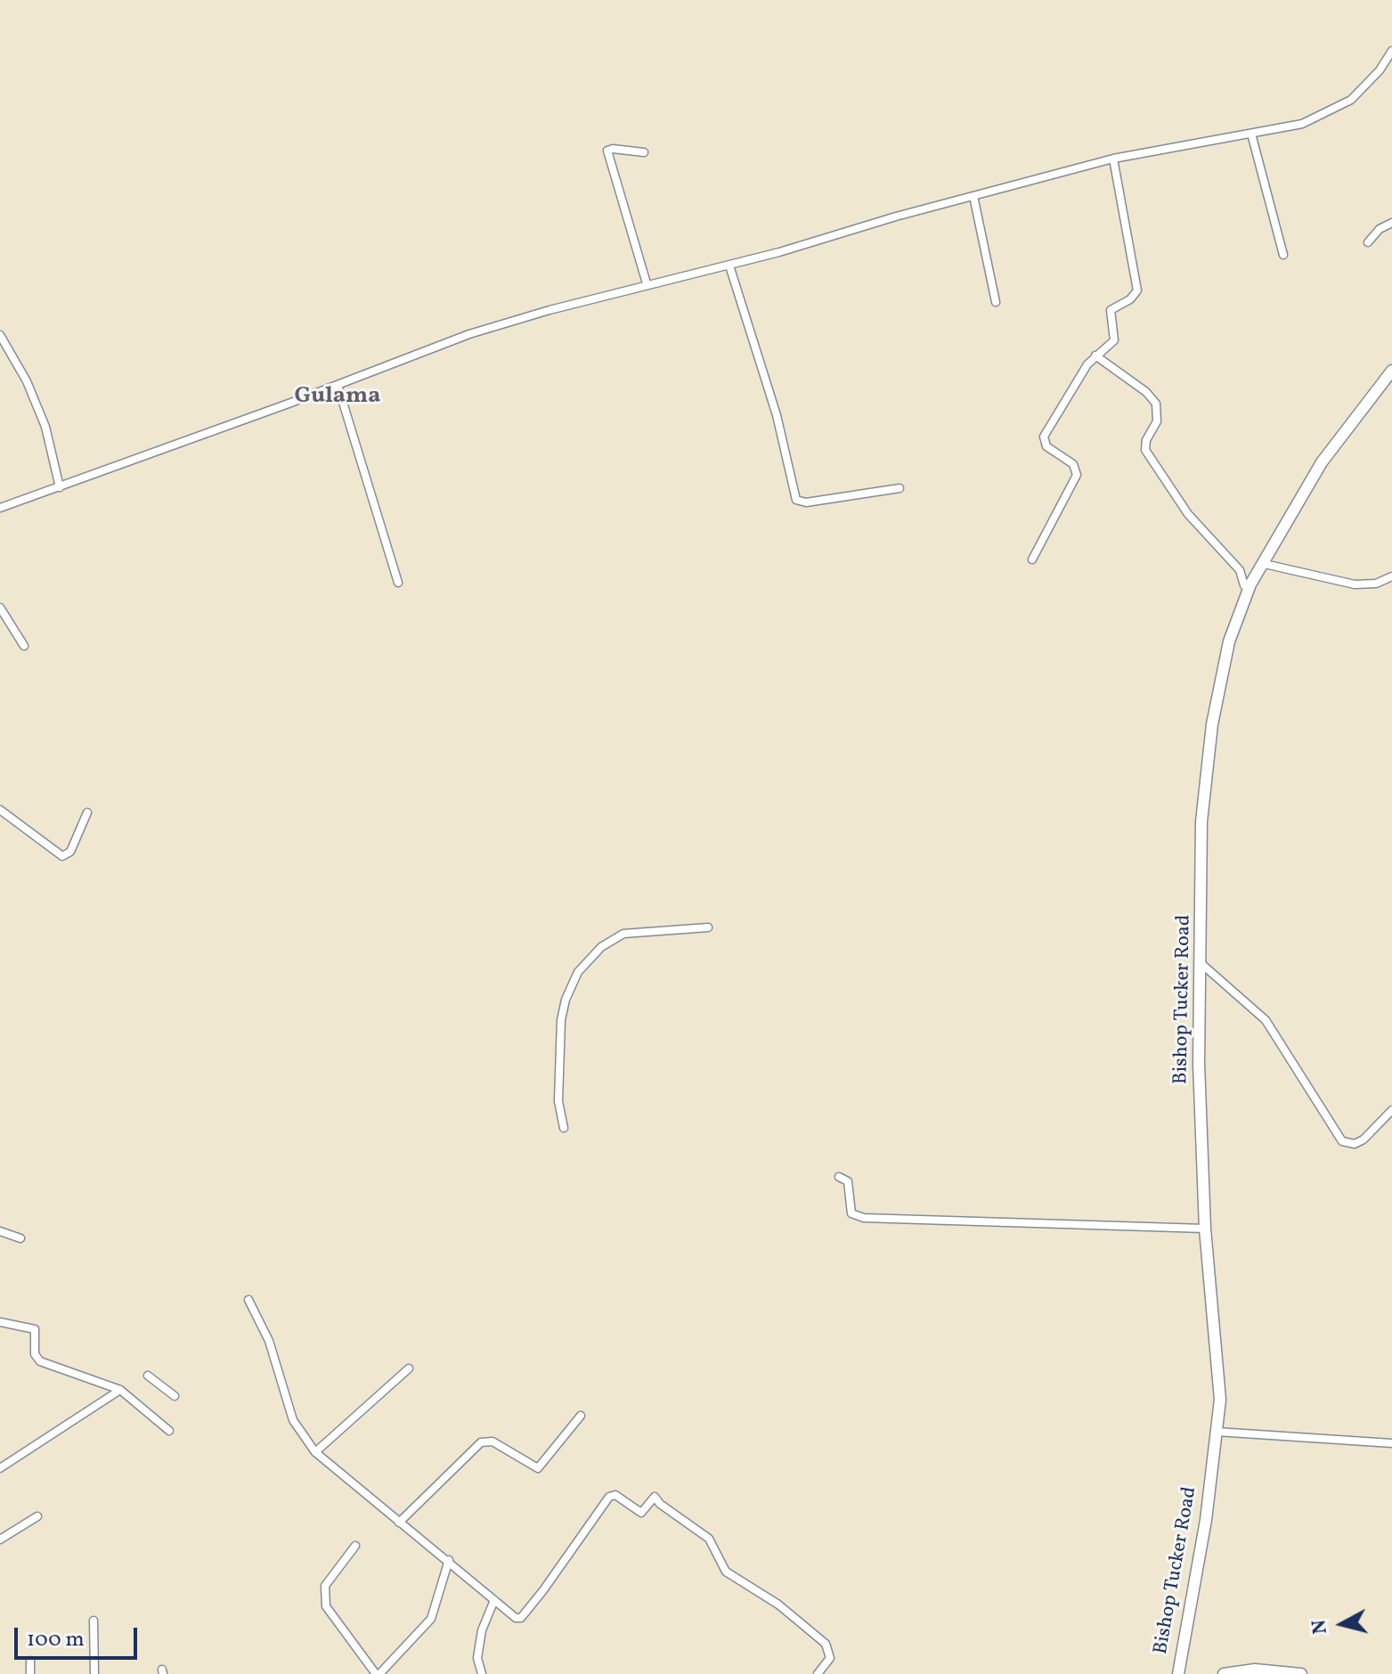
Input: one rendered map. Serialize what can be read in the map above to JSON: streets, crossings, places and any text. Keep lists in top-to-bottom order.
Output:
{
  "streets": {
    "main road": ["Bishop Tucker Road"]
  },
  "districts": ["Gulama"],
  "scale_bar": "100 m",
  "north": "left"
}
